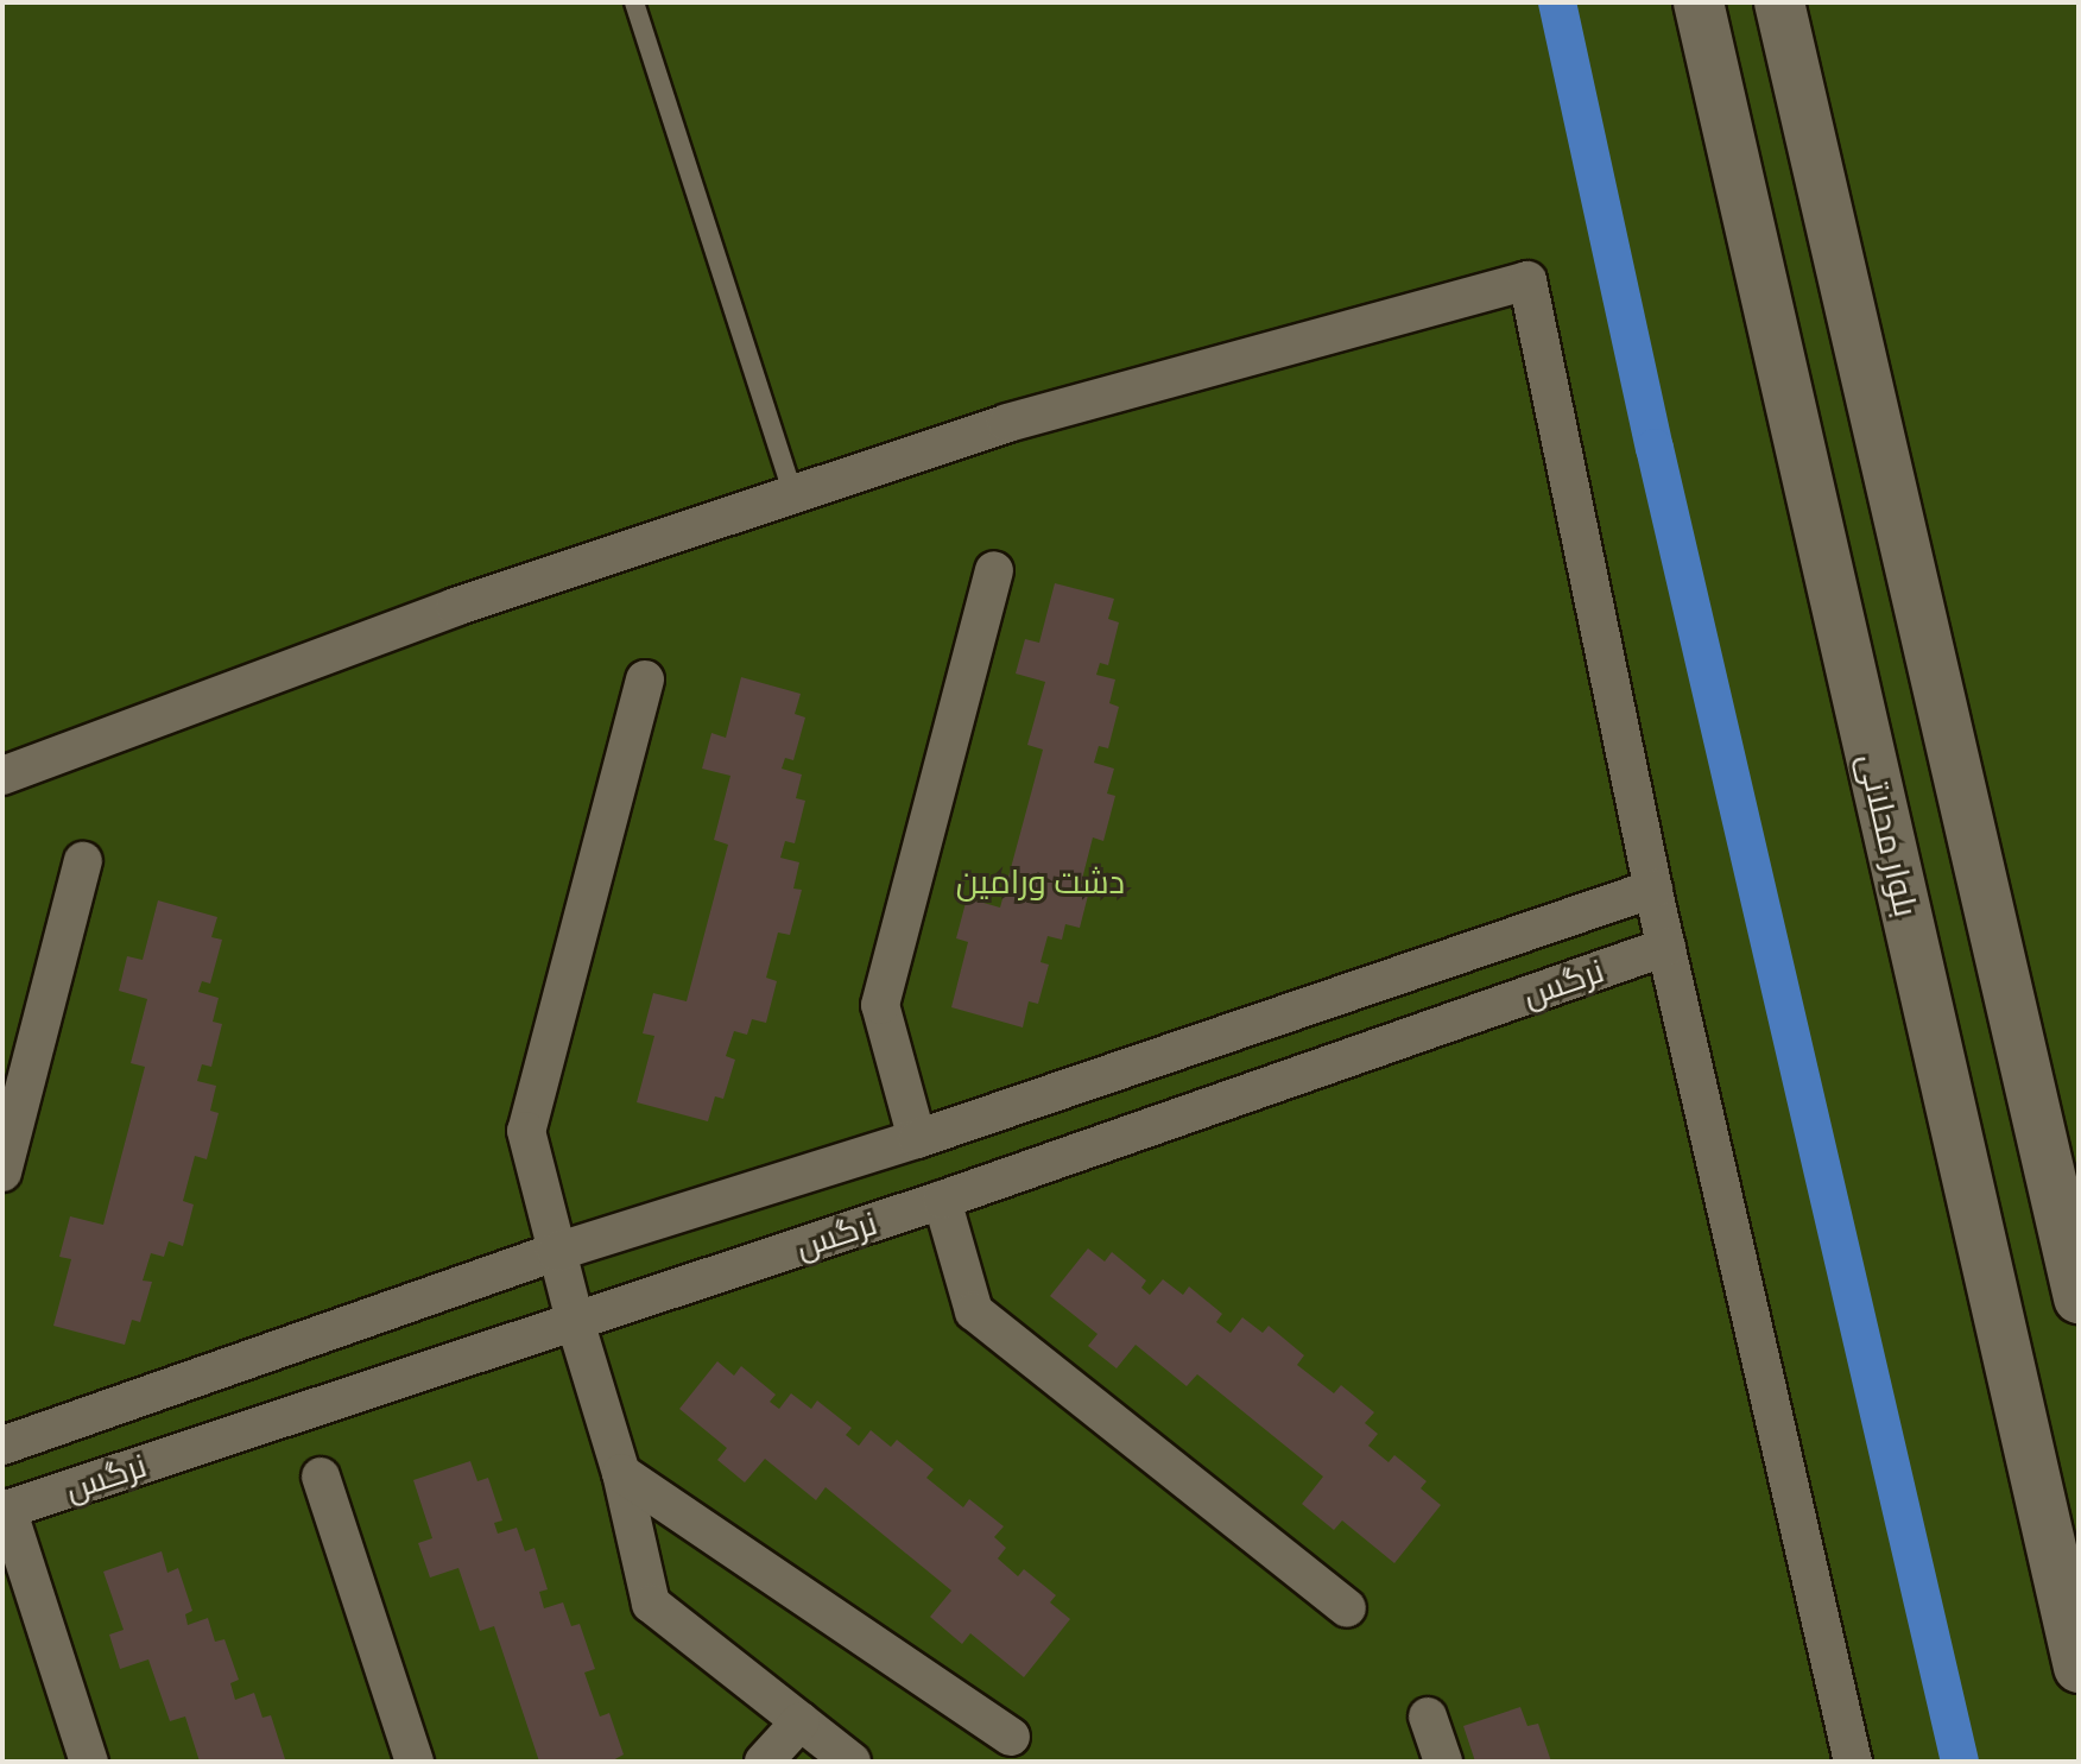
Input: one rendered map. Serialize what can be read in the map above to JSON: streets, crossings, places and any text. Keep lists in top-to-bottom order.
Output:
{
  "streets": {
    "street": ["بلوار محلاتی", "نرگس"]
  },
  "parks": ["دشت ورامین"]
}
